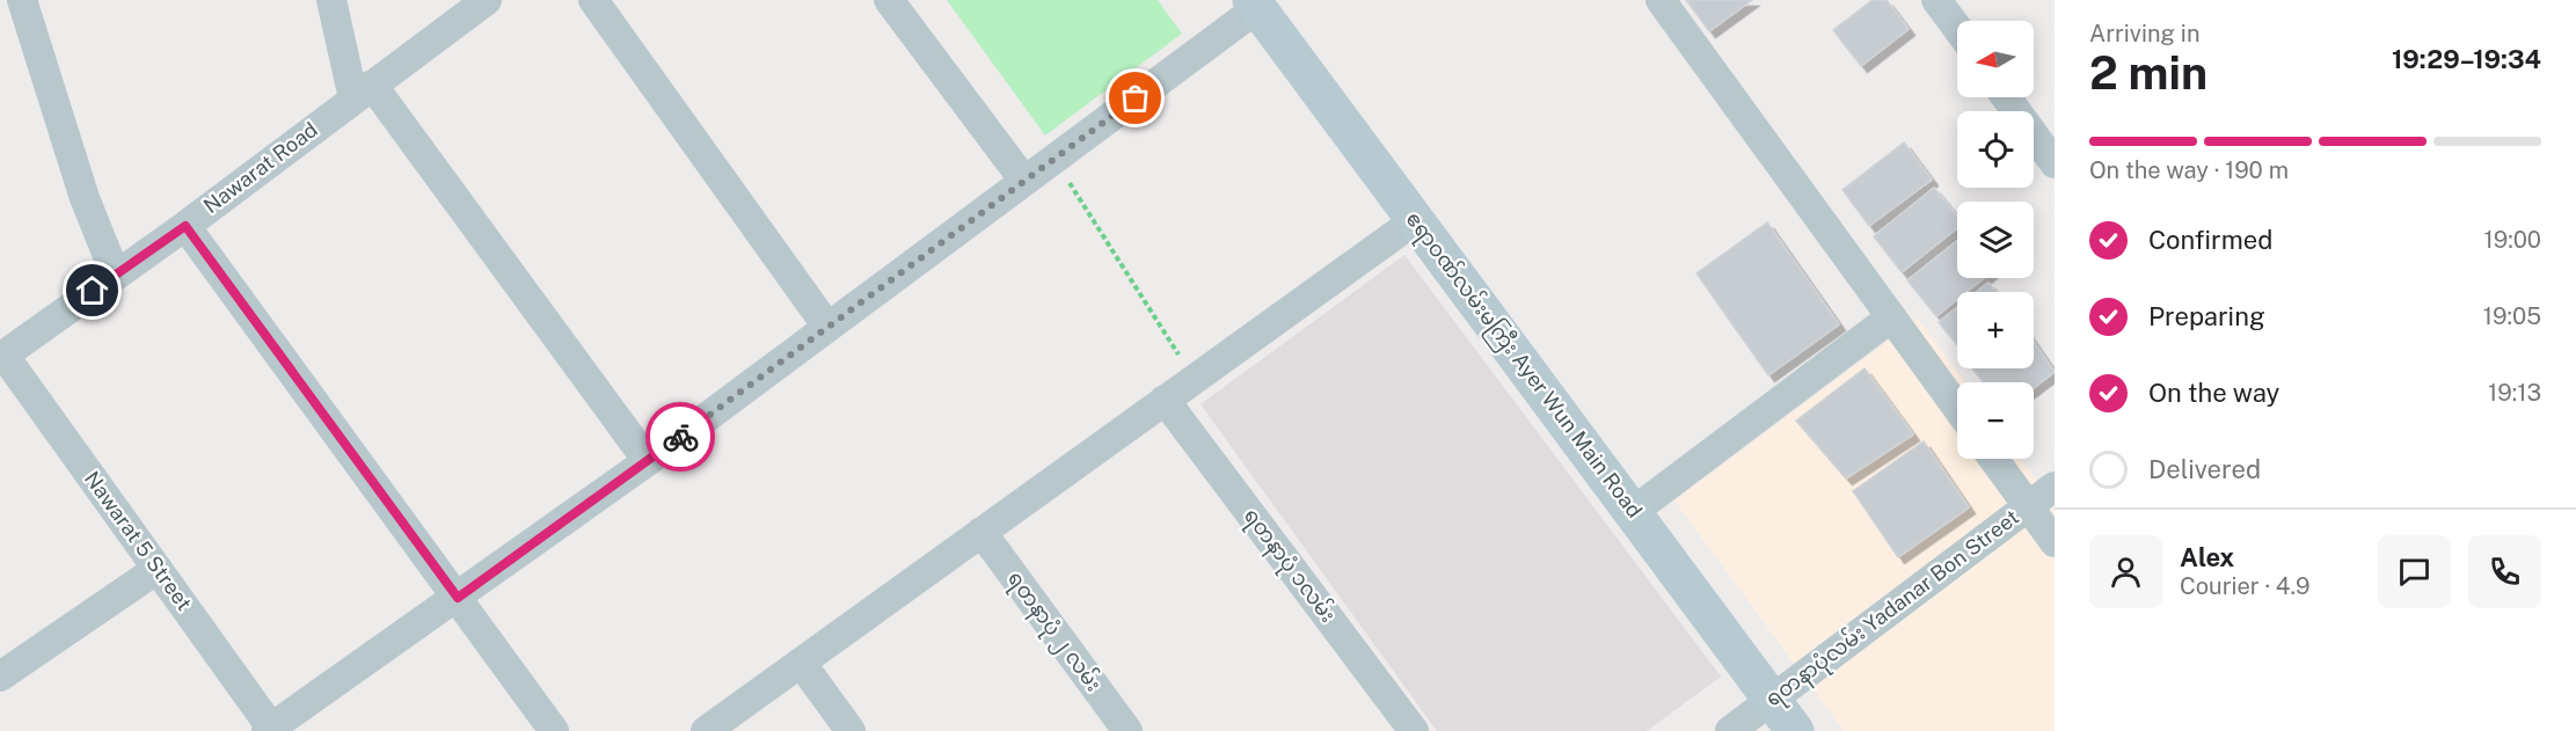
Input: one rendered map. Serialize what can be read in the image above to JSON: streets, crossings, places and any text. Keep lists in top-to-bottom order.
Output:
{
  "streets": {
    "main road": ["ဧရာဝဏ်လမ်းမကြီး Ayer Wun Main Road"],
    "street": [
      "Nawarat Road",
      "Nawarat 5 Street",
      "ရတနာပုံ ၁လမ်း",
      "ရတနာပုံလမ်း Yadanar Bon Street",
      "ရတနာပုံ ၂ လမ်း"
    ]
  },
  "crossings": [
    ["Nawarat Road", "Nawarat 5 Street"],
    ["ဧရာဝဏ်လမ်းမကြီး Ayer Wun Main Road", "ရတနာပုံလမ်း Yadanar Bon Street"]
  ],
  "north": "left",
  "page": {
    "heading": ["2 min", "Arriving in", "19:29–19:34"],
    "panel": ["Alex", "Courier · 4.9"],
    "map_buttons": ["+", "−"],
    "bar": "On the way · 190 m",
    "list": [
      ["Confirmed", "19:00"],
      ["Preparing", "19:05"],
      ["On the way", "19:13"],
      "Delivered"
    ]
  }
}
